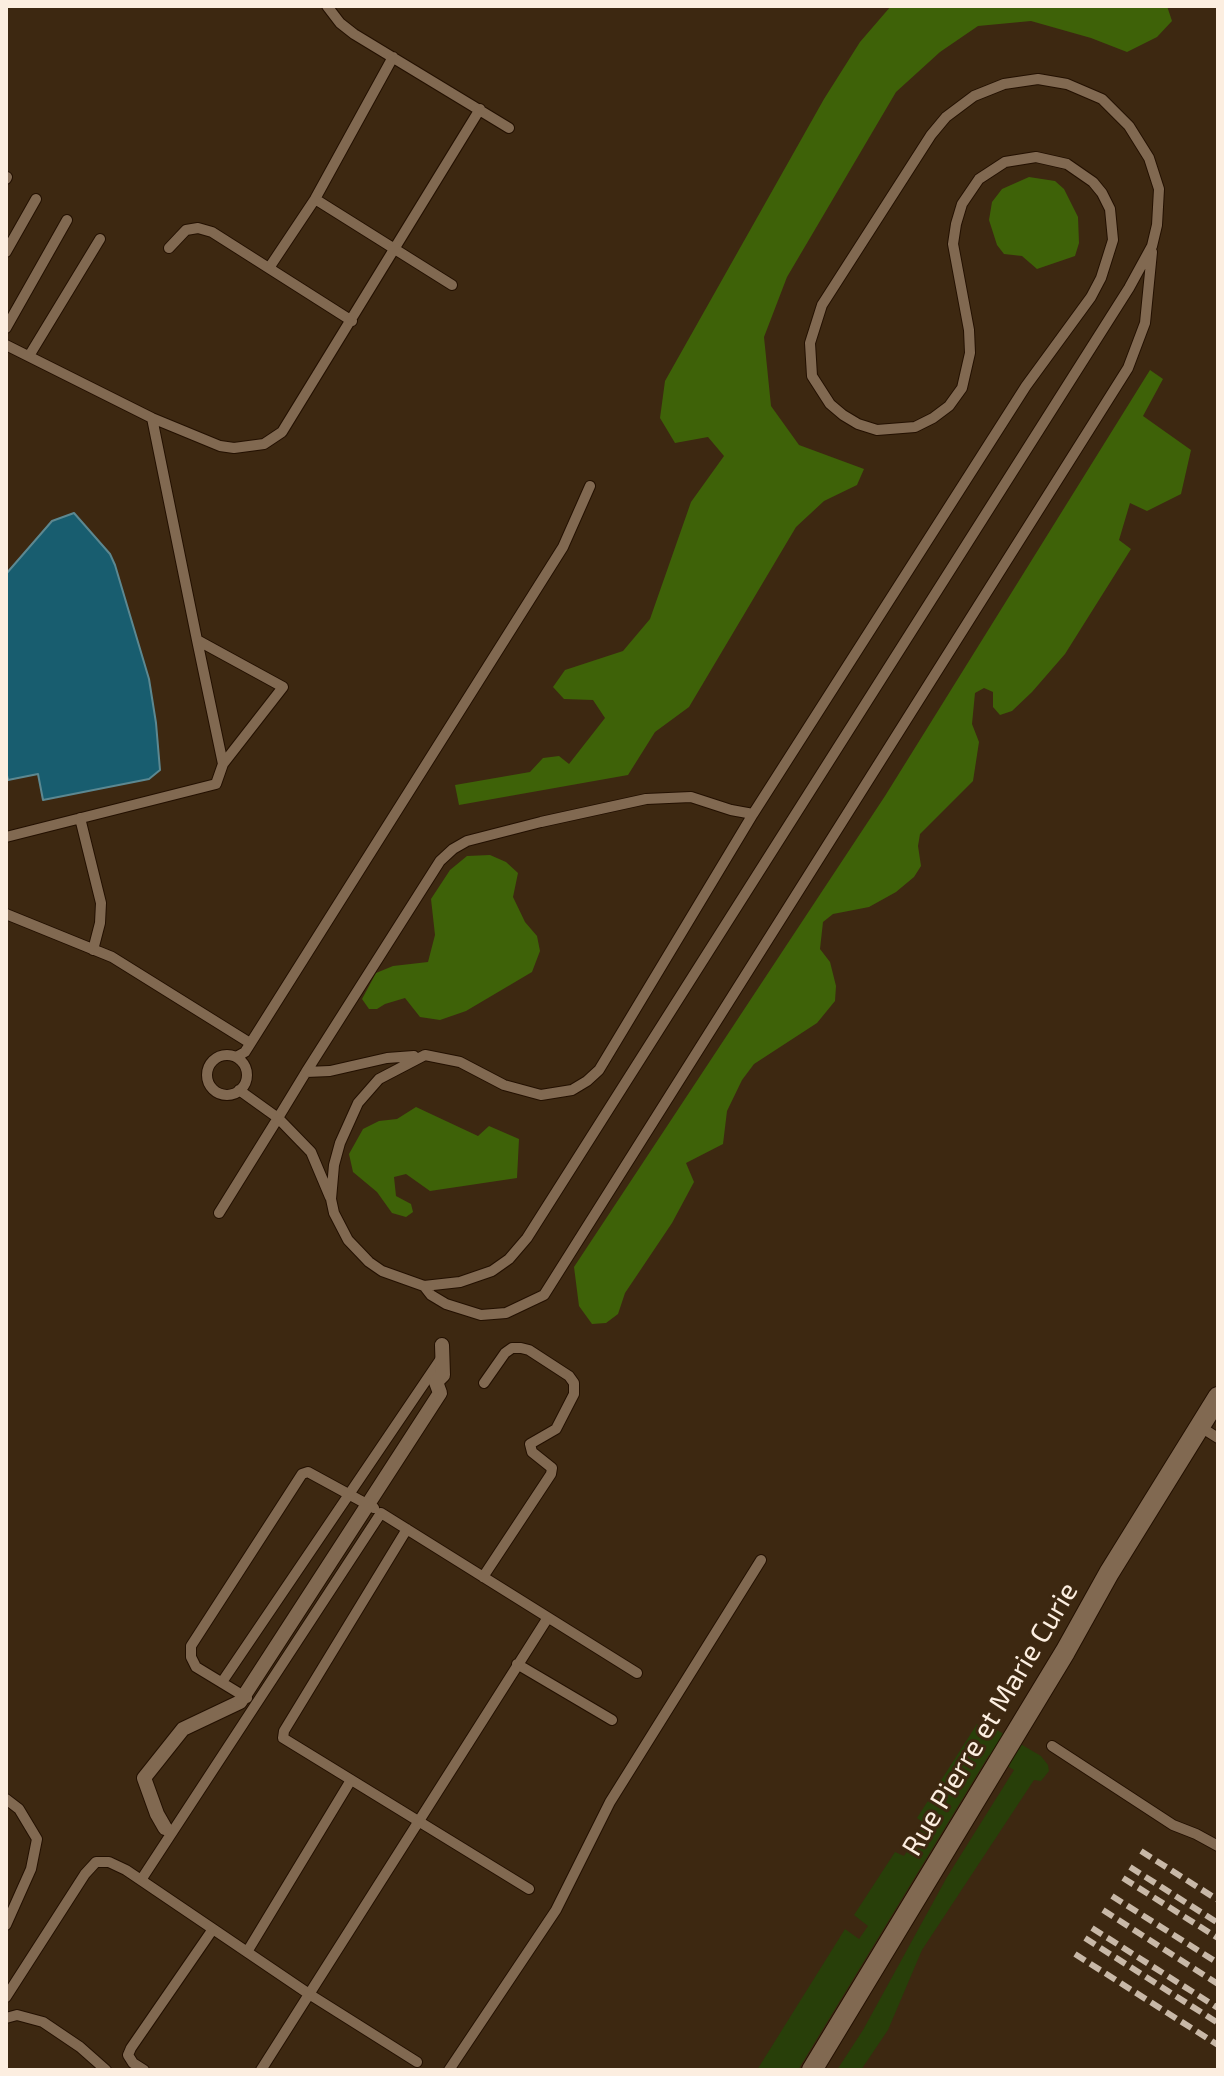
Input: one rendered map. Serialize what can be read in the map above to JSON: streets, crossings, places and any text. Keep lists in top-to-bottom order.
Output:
{
  "streets": {
    "street": ["Rue Pierre et Marie Curie"]
  }
}
